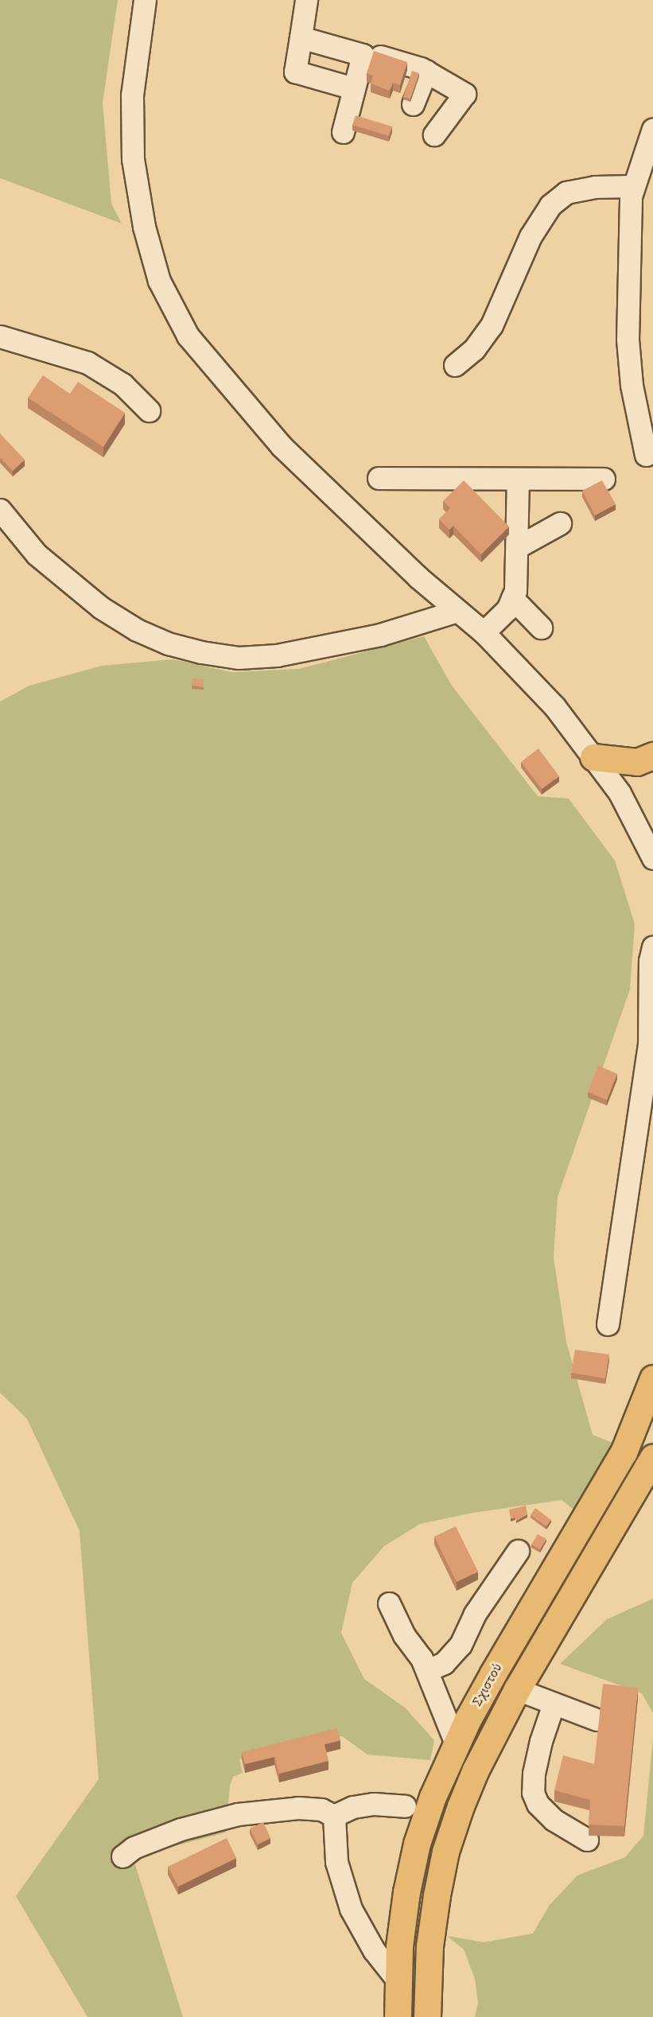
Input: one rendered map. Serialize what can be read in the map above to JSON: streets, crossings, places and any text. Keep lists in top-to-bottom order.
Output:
{
  "streets": {
    "main road": ["Σχιστού"]
  }
}
